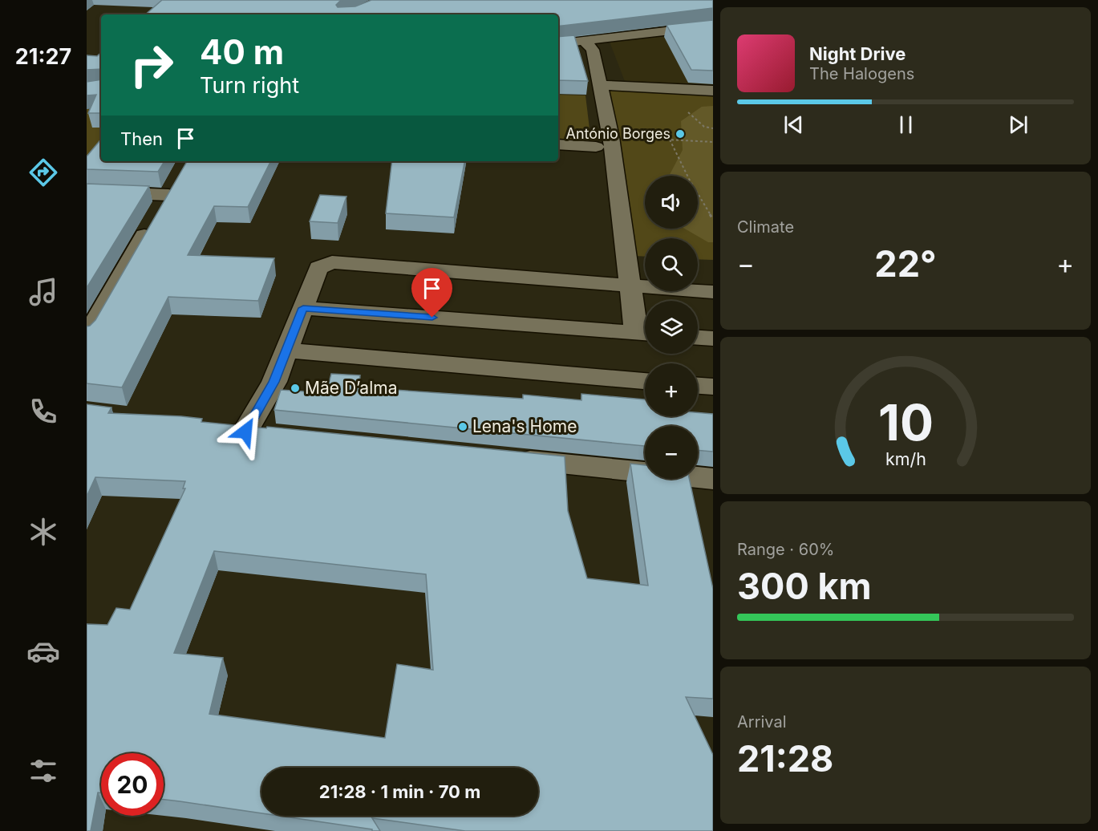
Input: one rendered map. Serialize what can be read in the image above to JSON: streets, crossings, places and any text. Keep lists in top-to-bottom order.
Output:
{
  "places": ["António Borges", "Mãe D’alma", "Lena's Home"],
  "page": {
    "tabs": "21:27",
    "turn": ["40 m", "Turn right"],
    "song": ["Night Drive", "The Halogens"],
    "then": "Then",
    "tile": [
      "Climate",
      ["Range · 60%", "300 km"],
      ["Arrival", "21:28"]
    ],
    "map_buttons": ["+", "−"],
    "heat": ["−", "22°", "+"],
    "limit": "20",
    "trip": "21:28 · 1 min · 70 m",
    "gauge": ["10", "km/h"]
  }
}
